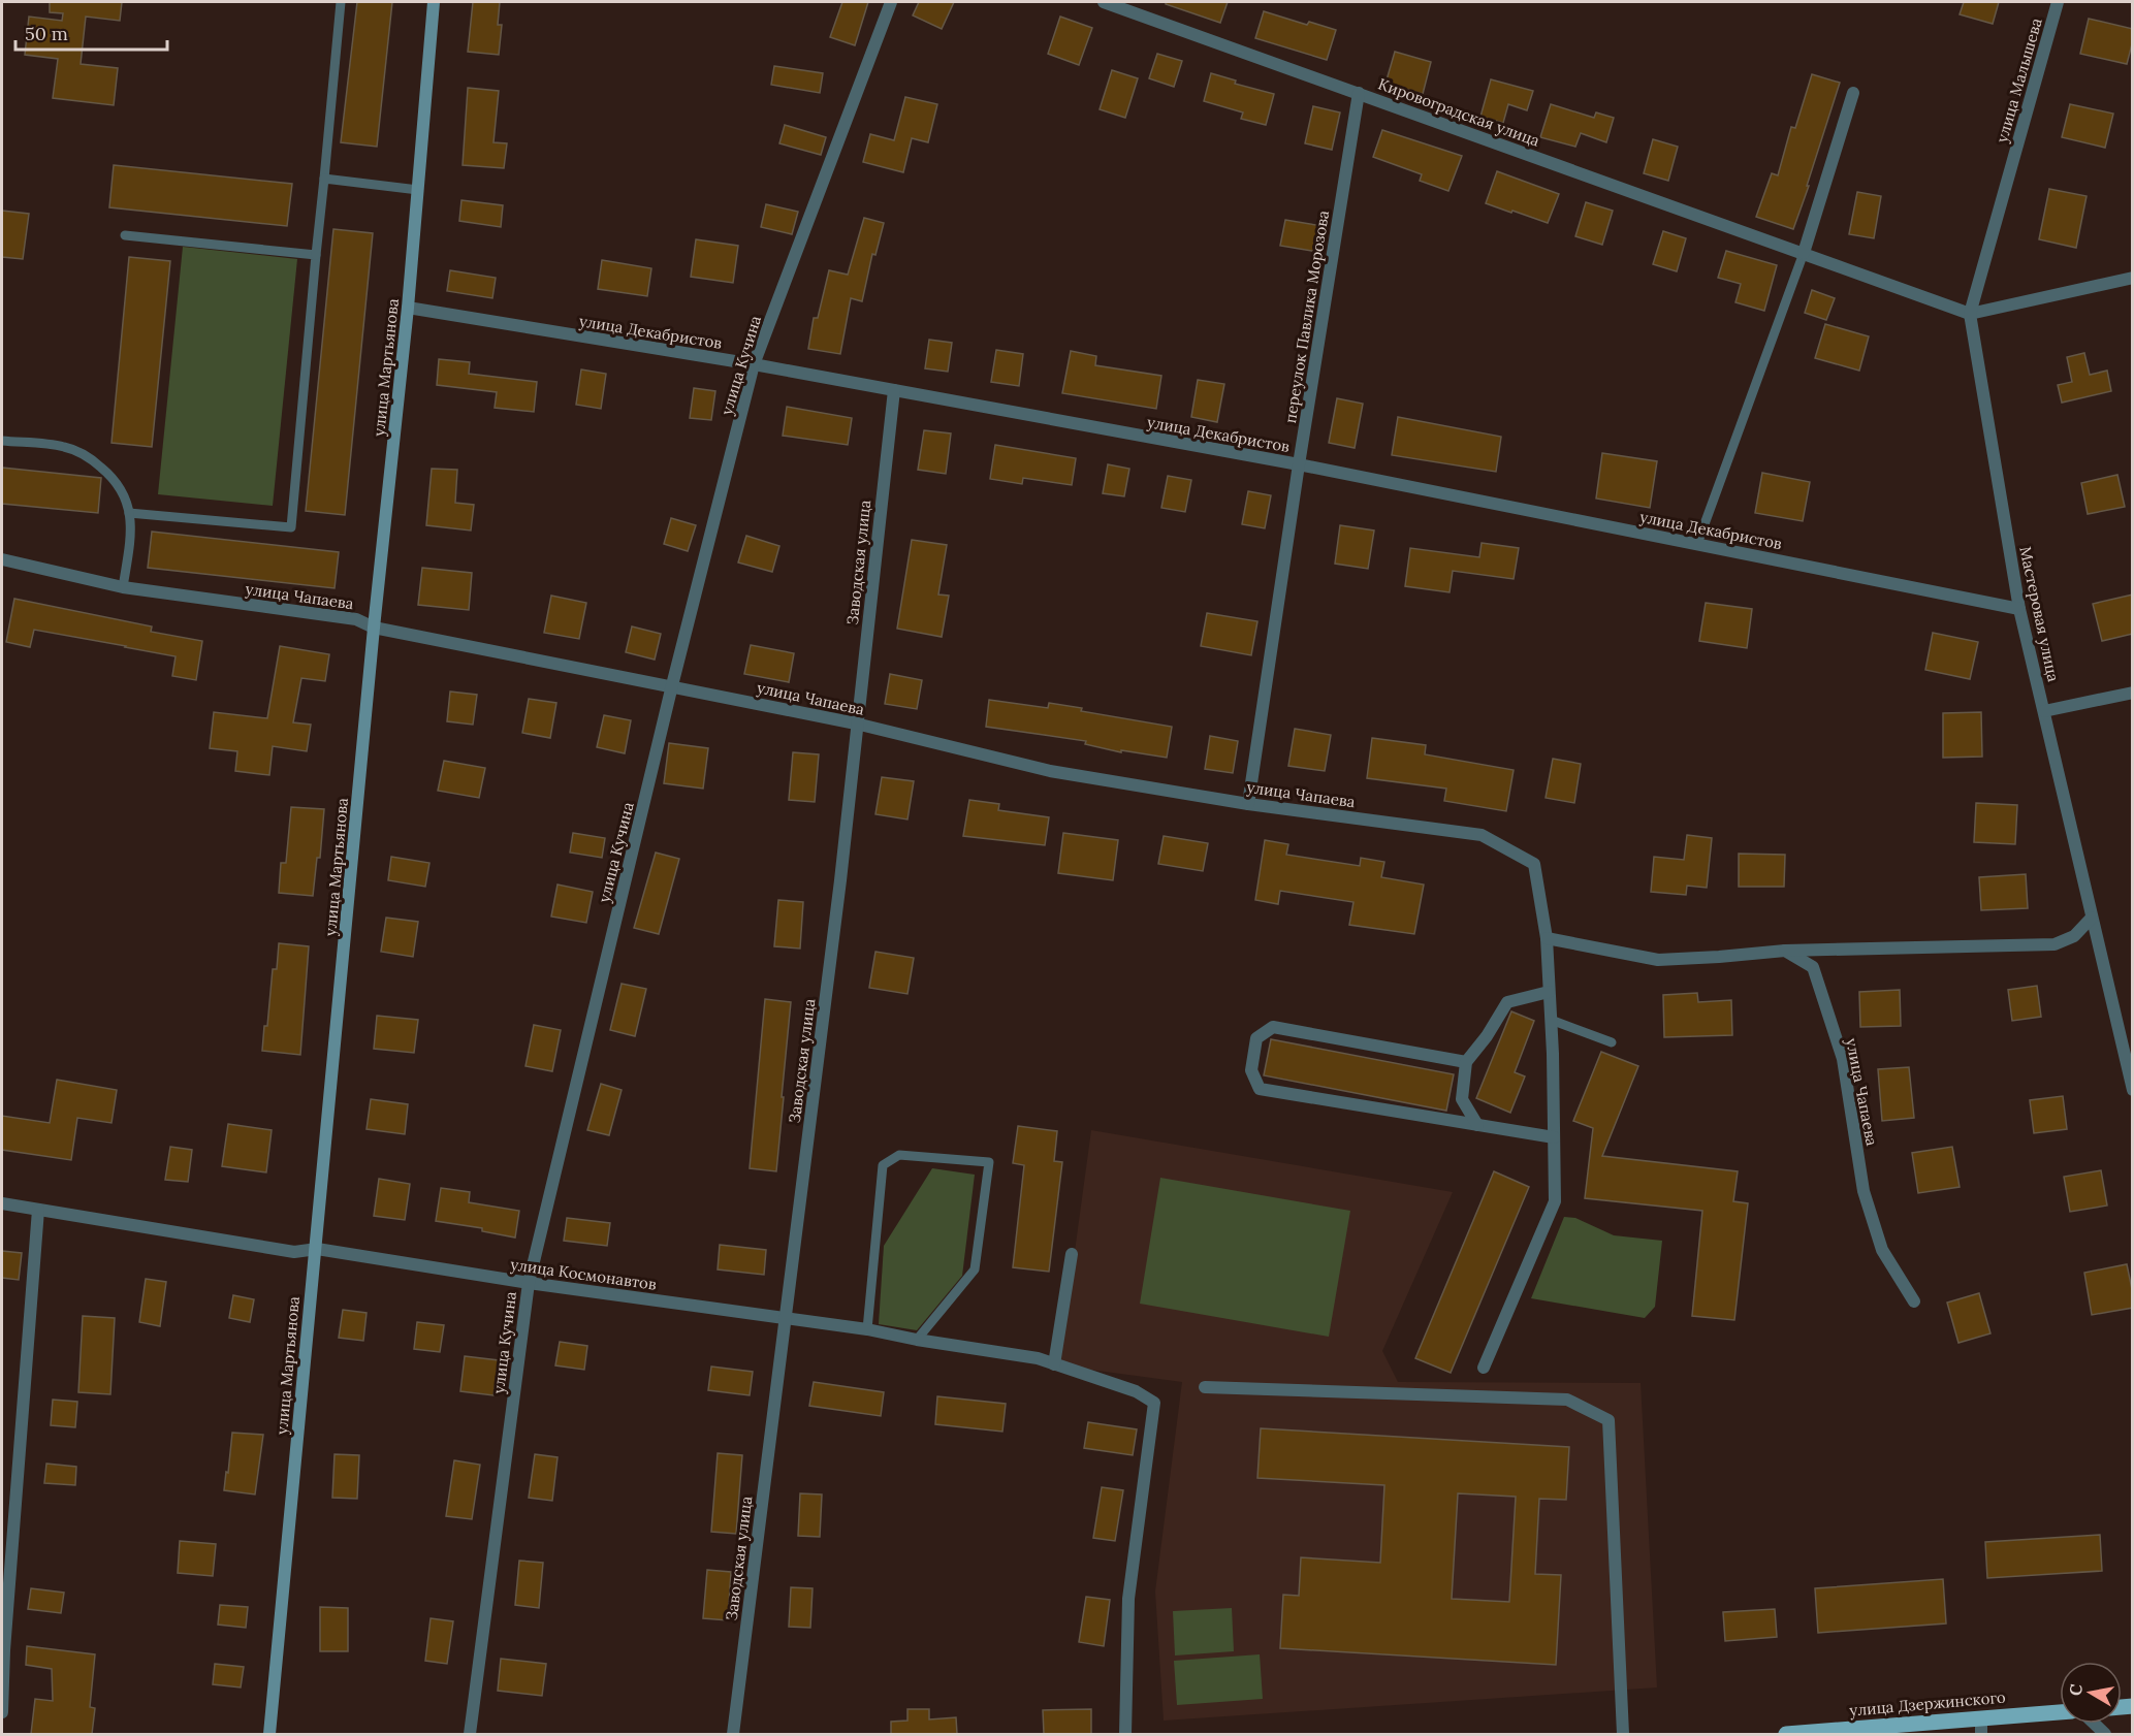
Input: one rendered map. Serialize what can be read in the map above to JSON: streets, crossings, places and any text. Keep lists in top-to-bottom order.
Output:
{
  "streets": {
    "main road": ["улица Мартьянова", "улица Дзержинского"],
    "street": [
      "улица Малышева",
      "Кировоградская улица",
      "переулок Павлика Морозова",
      "улица Декабристов",
      "улица Кучина",
      "Заводская улица",
      "улица Чапаева",
      "Мастеровая улица",
      "улица Космонавтов"
    ]
  },
  "crossings": [
    ["улица Малышева", "Кировоградская улица"],
    ["улица Малышева", "Мастеровая улица"],
    ["Кировоградская улица", "переулок Павлика Морозова"],
    ["Кировоградская улица", "Мастеровая улица"],
    ["переулок Павлика Морозова", "улица Декабристов"],
    ["переулок Павлика Морозова", "улица Чапаева"],
    ["улица Декабристов", "улица Кучина"],
    ["улица Декабристов", "улица Мартьянова"],
    ["улица Декабристов", "Заводская улица"],
    ["улица Декабристов", "Мастеровая улица"],
    ["улица Кучина", "улица Чапаева"],
    ["улица Кучина", "улица Космонавтов"],
    ["улица Мартьянова", "улица Чапаева"],
    ["улица Мартьянова", "улица Космонавтов"],
    ["Заводская улица", "улица Чапаева"],
    ["Заводская улица", "улица Космонавтов"]
  ],
  "scale_bar": "50 m",
  "north": "left"
}
